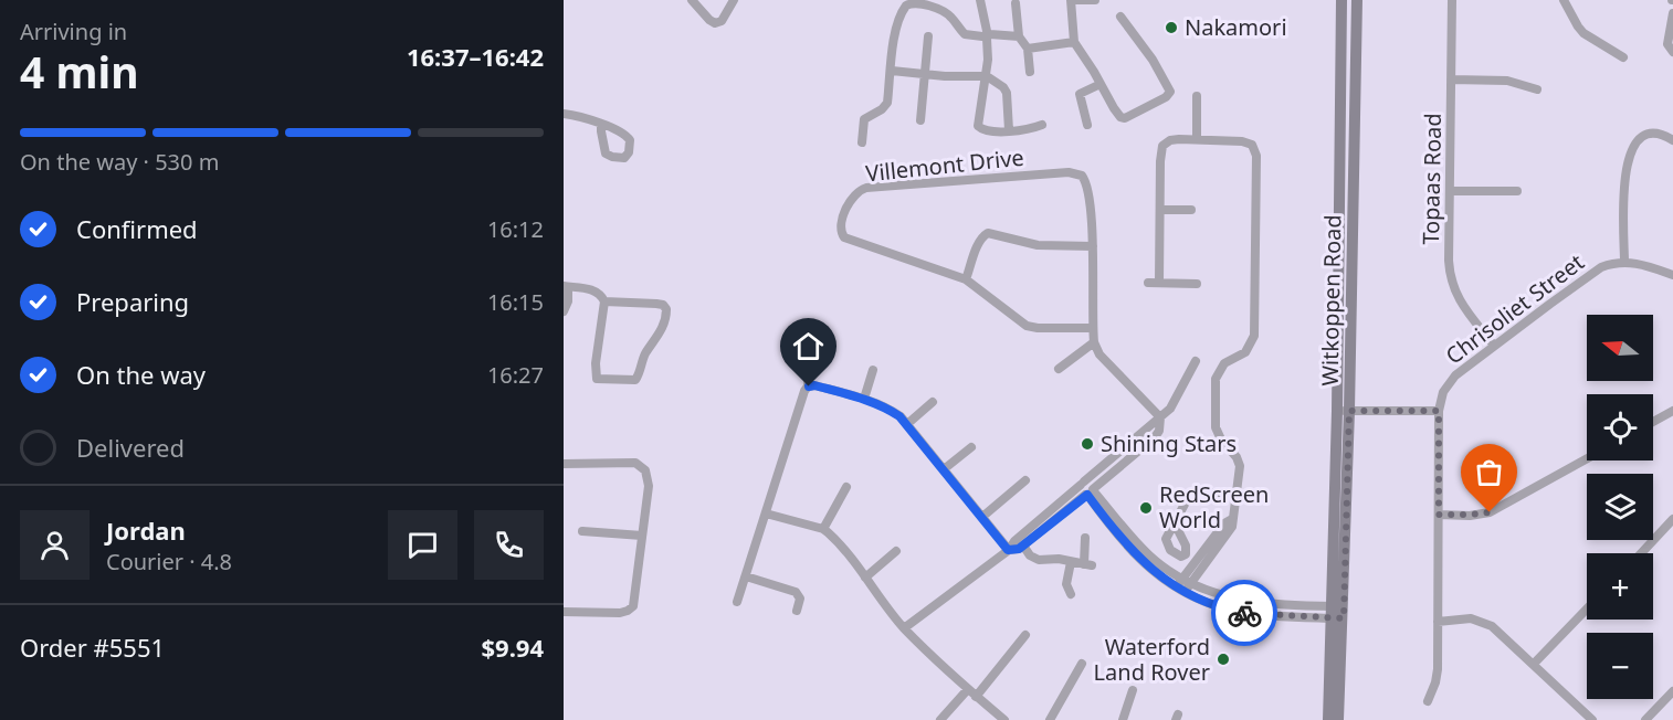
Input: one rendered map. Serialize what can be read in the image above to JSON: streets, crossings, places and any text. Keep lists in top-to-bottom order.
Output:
{
  "streets": {
    "main road": ["Witkoppen Road"],
    "street": ["Villemont Drive", "Topaas Road", "Chrisoliet Street"]
  },
  "crossings": [
    ["Topaas Road", "Chrisoliet Street"]
  ],
  "places": [
    "Nakamori",
    "Shining Stars",
    "RedScreen World",
    "Waterford Land Rover"
  ],
  "north": "left",
  "page": {
    "heading": ["4 min", "Arriving in", "16:37–16:42"],
    "panel": [
      "Jordan",
      "Courier · 4.8",
      "Order #5551",
      "$9.94"
    ],
    "bar": "On the way · 530 m",
    "list": [
      ["Confirmed", "16:12"],
      ["Preparing", "16:15"],
      ["On the way", "16:27"],
      "Delivered"
    ],
    "map_buttons": ["+", "−"]
  }
}
